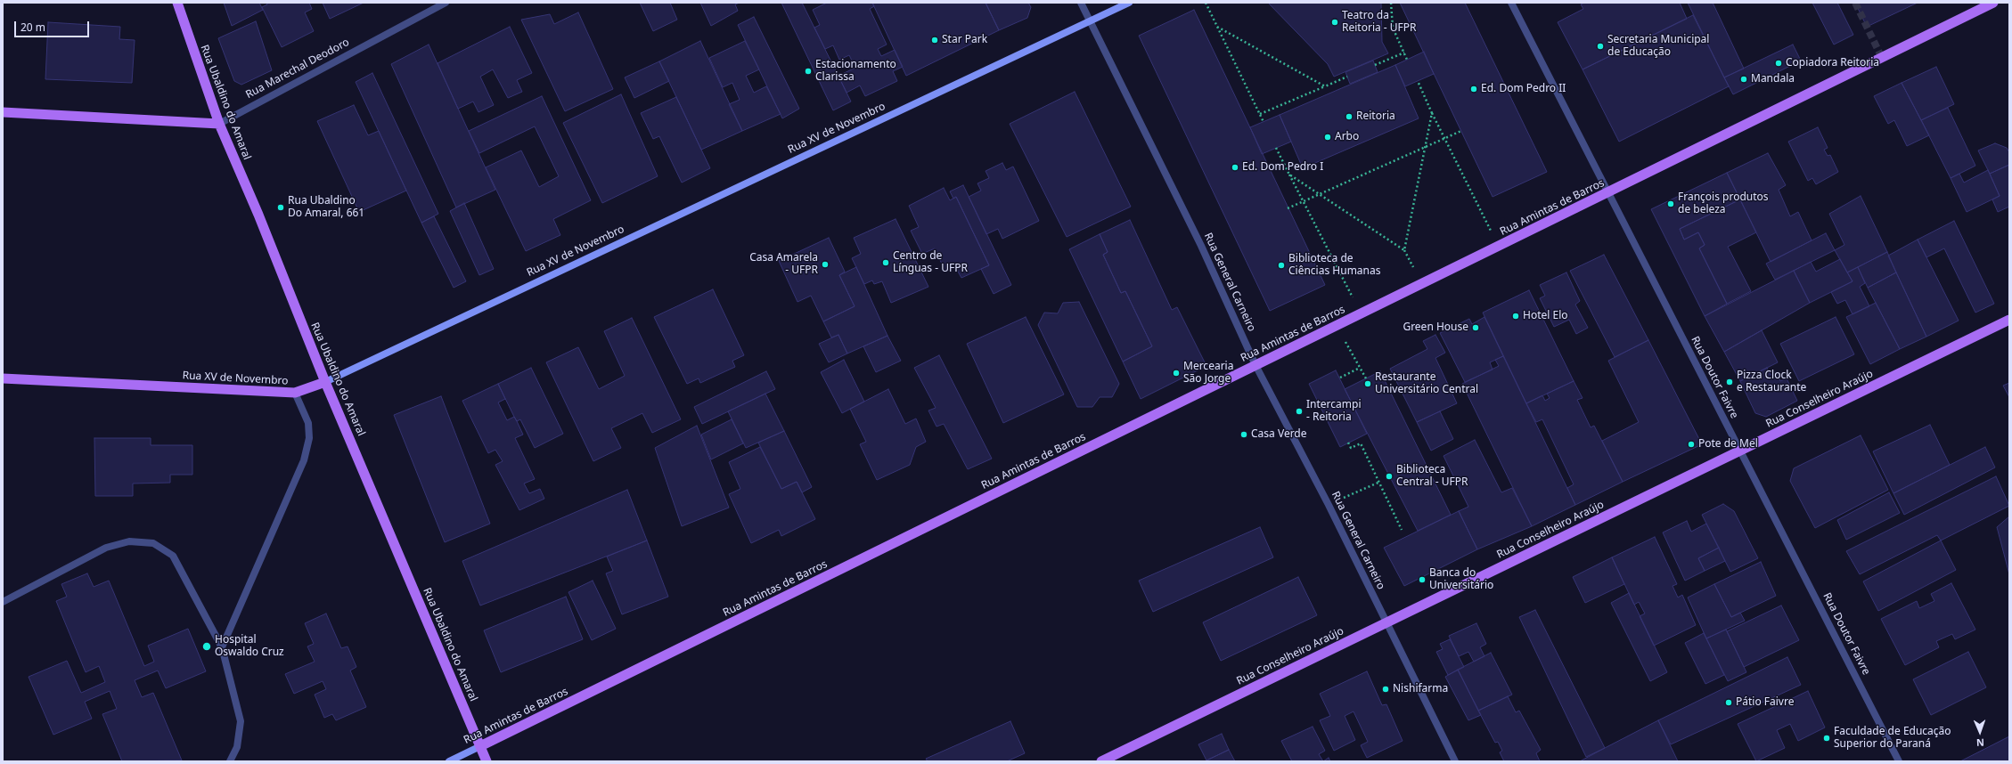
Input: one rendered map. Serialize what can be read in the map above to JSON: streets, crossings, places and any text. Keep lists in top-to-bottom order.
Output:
{
  "streets": {
    "main road": [
      "Rua Ubaldino do Amaral",
      "Rua XV de Novembro",
      "Rua Amintas de Barros",
      "Rua Conselheiro Araújo"
    ],
    "street": ["Rua Marechal Deodoro", "Rua General Carneiro", "Rua Doutor Faivre"]
  },
  "crossings": [
    ["Rua Marechal Deodoro", "Rua Ubaldino do Amaral"],
    ["Rua Ubaldino do Amaral", "Rua XV de Novembro"],
    ["Rua Ubaldino do Amaral", "Rua Amintas de Barros"],
    ["Rua XV de Novembro", "Rua General Carneiro"],
    ["Rua Amintas de Barros", "Rua General Carneiro"],
    ["Rua Amintas de Barros", "Rua Doutor Faivre"],
    ["Rua General Carneiro", "Rua Conselheiro Araújo"],
    ["Rua Doutor Faivre", "Rua Conselheiro Araújo"]
  ],
  "places": [
    "Teatro da Reitoria - UFPR",
    "Star Park",
    "Secretaria Municipal de Educação",
    "Copiadora Reitoria",
    "Estacionamento Clarissa",
    "Mandala",
    "Ed. Dom Pedro II",
    "Reitoria",
    "Arbo",
    "Ed. Dom Pedro I",
    "François produtos de beleza",
    "Rua Ubaldino Do Amaral, 661",
    "Centro de Línguas - UFPR",
    "Casa Amarela - UFPR",
    "Biblioteca de Ciências Humanas",
    "Hotel Elo",
    "Green House",
    "Mercearia São Jorge",
    "Pizza Clock e Restaurante",
    "Restaurante Universitário Central",
    "Intercampi - Reitoria",
    "Casa Verde",
    "Pote de Mel",
    "Biblioteca Central - UFPR",
    "Banca do Universitário",
    "Hospital Oswaldo Cruz",
    "Nishifarma",
    "Pátio Faivre",
    "Faculdade de Educação Superior do Paraná"
  ],
  "scale_bar": "20 m",
  "north": "bottom"
}
